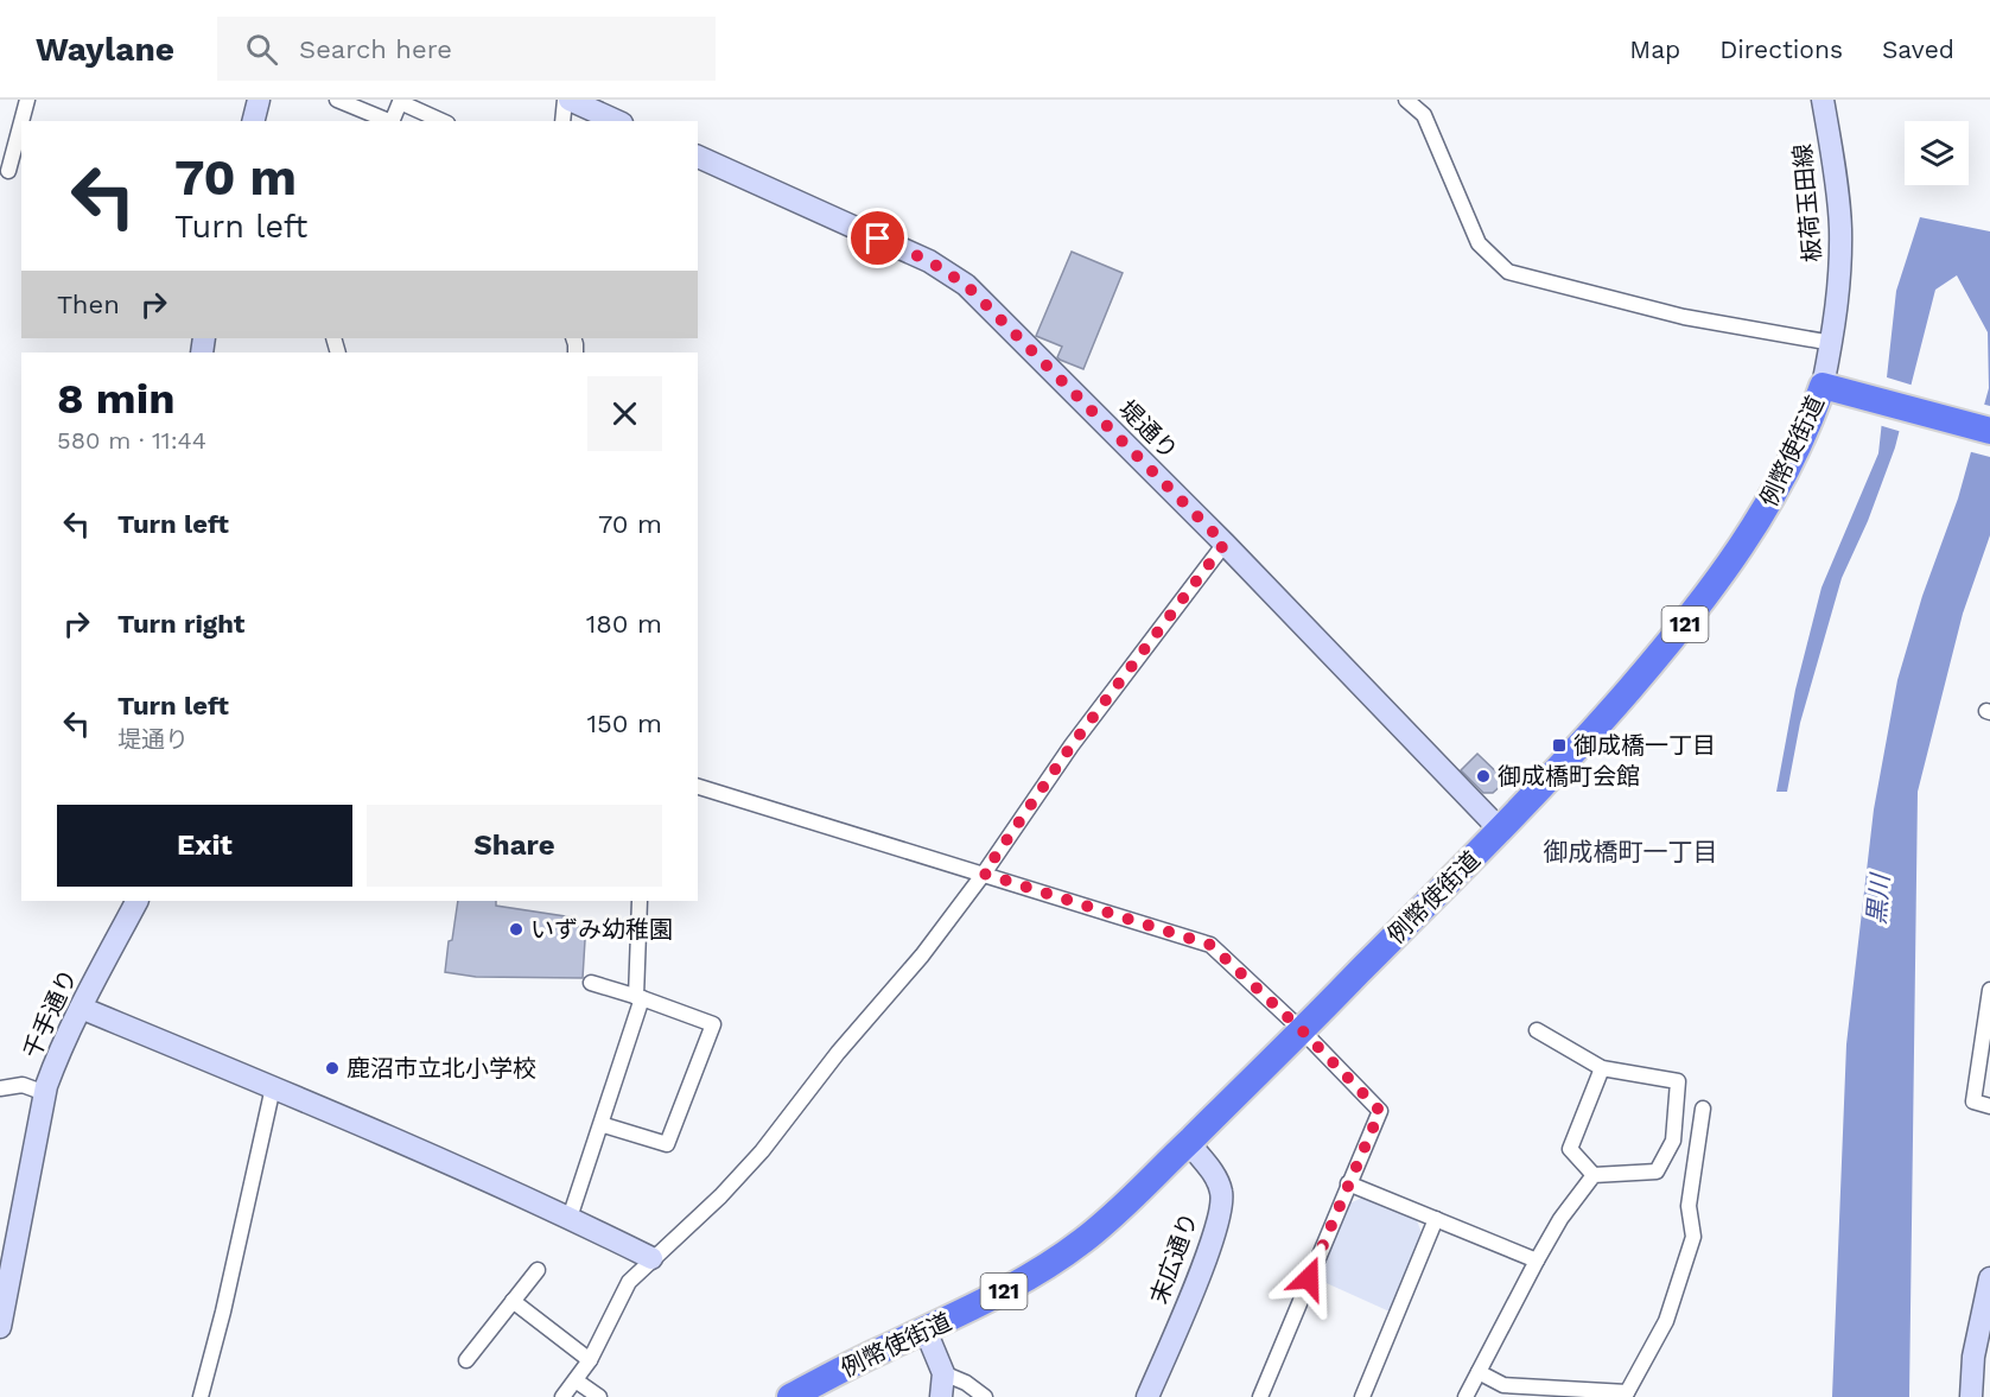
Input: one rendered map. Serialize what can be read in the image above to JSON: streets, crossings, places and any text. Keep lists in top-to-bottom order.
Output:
{
  "streets": {
    "highway": ["例幣使街道", "121"],
    "street": [
      "板荷玉田線",
      "堤通り",
      "千手通り",
      "末広通り"
    ]
  },
  "crossings": [
    ["板荷玉田線", "例幣使街道"],
    ["堤通り", "例幣使街道"],
    ["例幣使街道", "末広通り"]
  ],
  "districts": ["御成橋町一丁目"],
  "water": ["黒川"],
  "places": {
    "transit": ["御成橋一丁目"],
    "other": ["御成橋町会館", "いずみ幼稚園", "鹿沼市立北小学校"]
  },
  "page": {
    "header": "Waylane",
    "search": "Search here",
    "nav": ["Map", "Directions", "Saved"],
    "turn": ["70 m", "Turn left"],
    "then": "Then",
    "heading": ["8 min", "580 m · 11:44"],
    "list": [
      {
        "name": "Turn left",
        "value": "70 m"
      },
      {
        "name": "Turn right",
        "value": "180 m"
      },
      {
        "name": "Turn left",
        "note": "堤通り",
        "value": "150 m"
      }
    ],
    "buttons": ["Exit", "Share"]
  }
}
